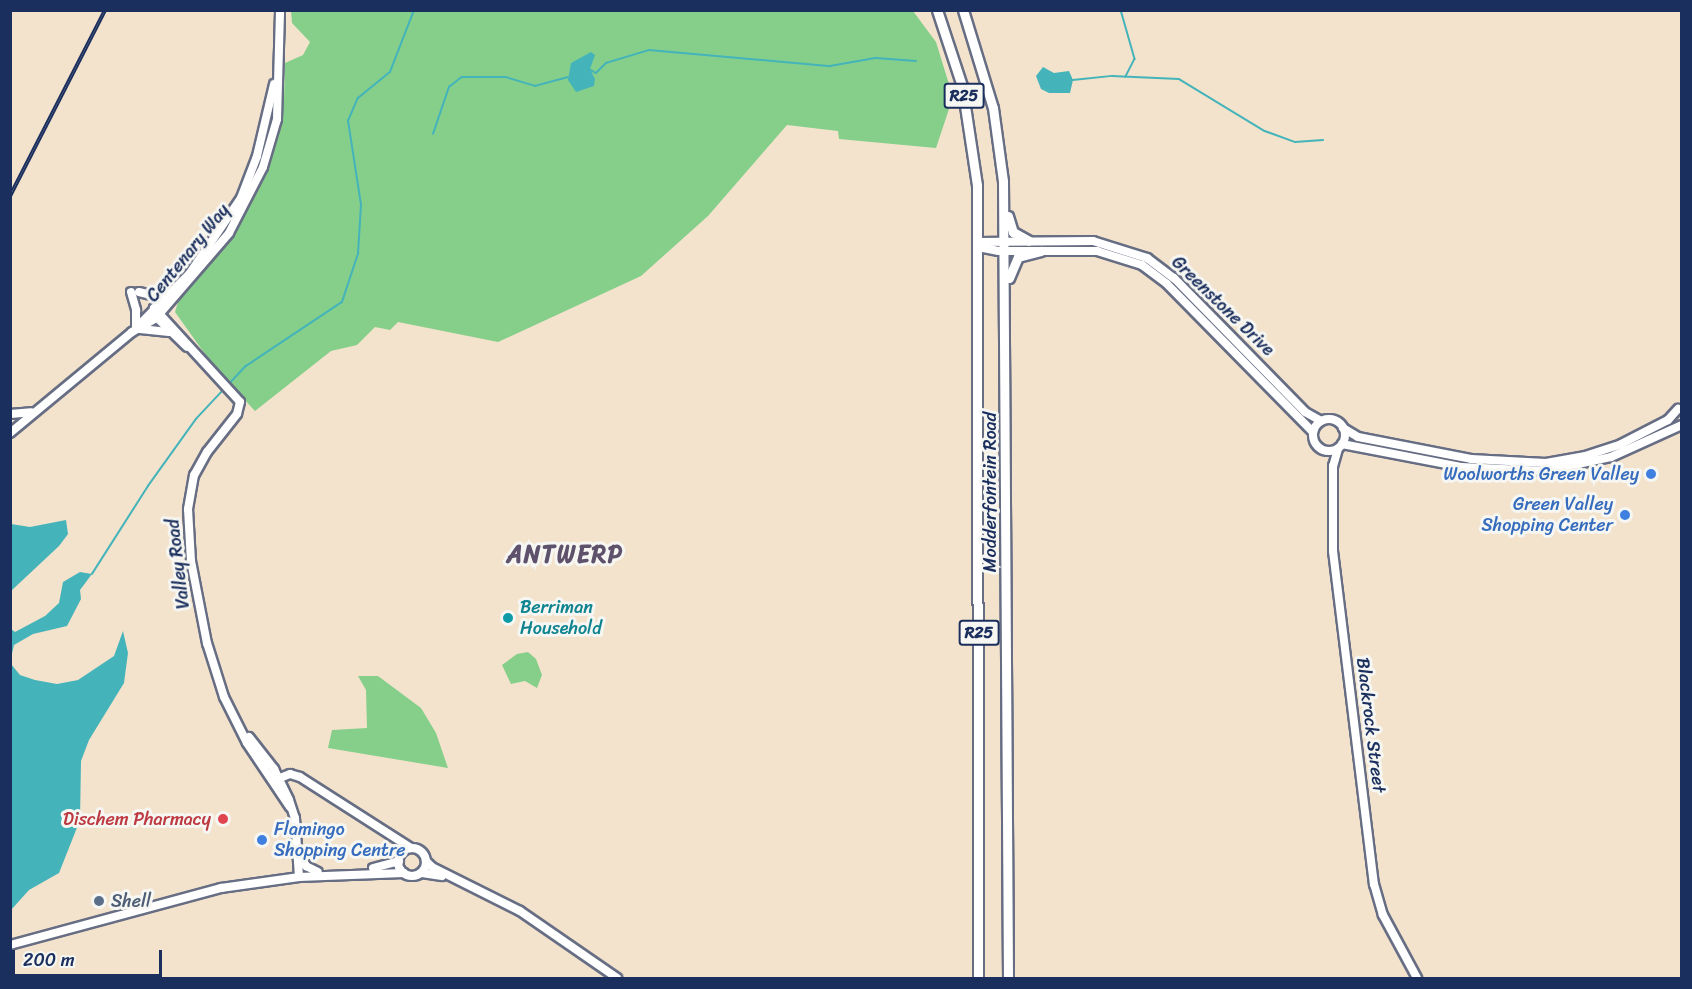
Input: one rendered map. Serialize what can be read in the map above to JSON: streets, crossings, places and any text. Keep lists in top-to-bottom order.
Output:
{
  "streets": {
    "main road": ["R25", "Modderfontein Road"],
    "street": [
      "Centenary Way",
      "Greenstone Drive",
      "Valley Road",
      "Blackrock Street"
    ]
  },
  "crossings": [
    ["Greenstone Drive", "Modderfontein Road"],
    ["Greenstone Drive", "Blackrock Street"]
  ],
  "districts": ["ANTWERP"],
  "places": [
    "Woolworths Green Valley",
    "Green Valley Shopping Center",
    "Berriman Household",
    "Dischem Pharmacy",
    "Flamingo Shopping Centre",
    "Shell"
  ],
  "scale_bar": "200 m"
}
